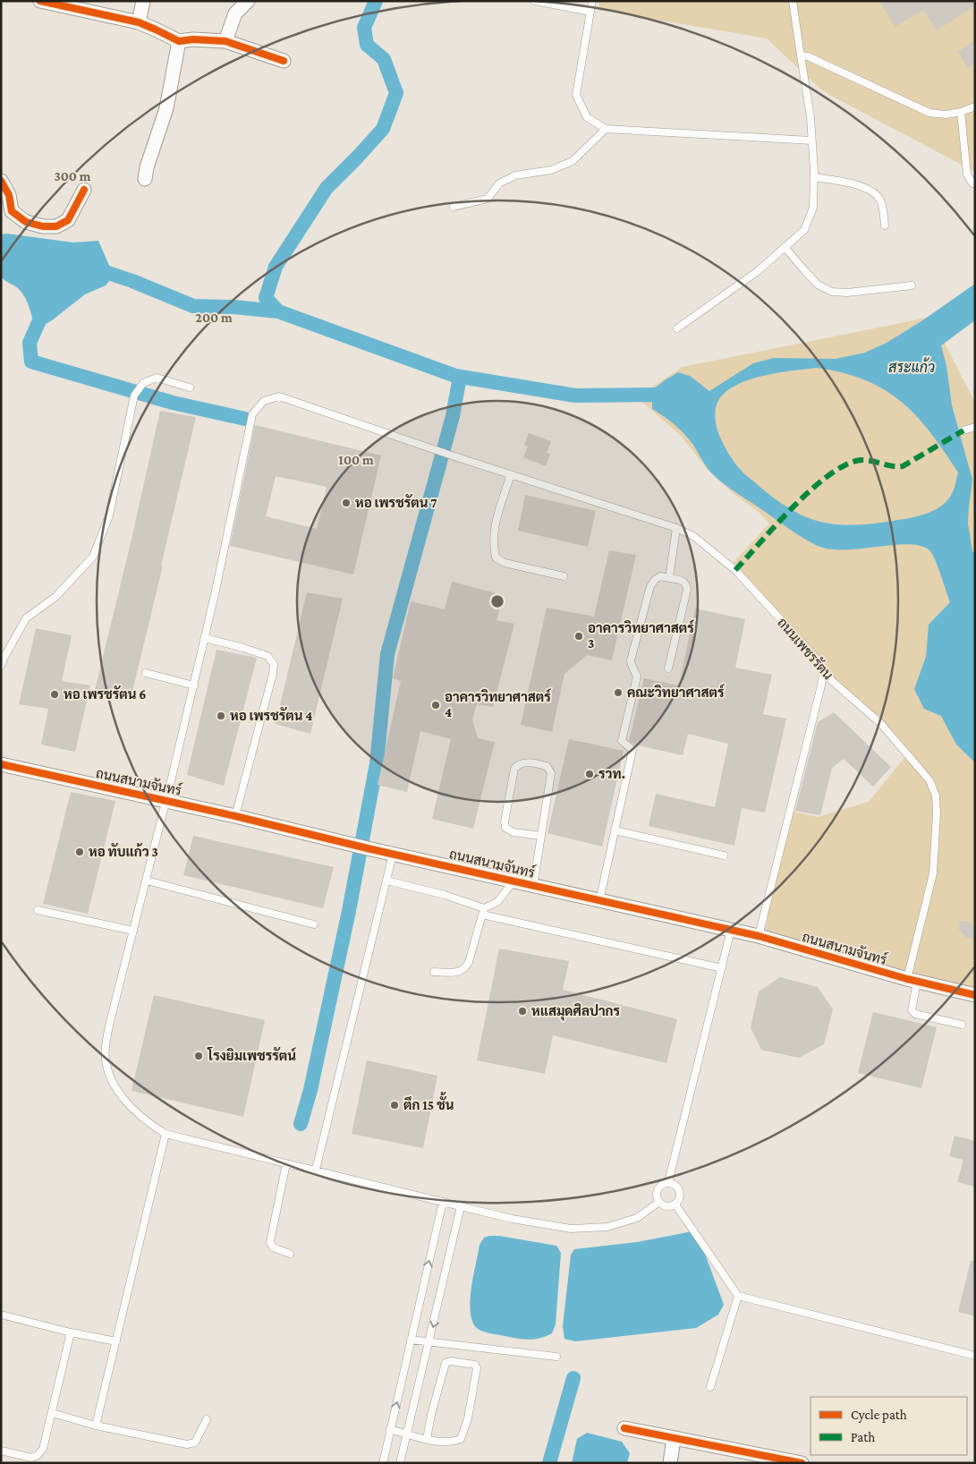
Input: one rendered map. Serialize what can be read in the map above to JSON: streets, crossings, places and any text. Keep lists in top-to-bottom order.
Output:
{
  "streets": {
    "street": ["ถนนสนามจันทร์"],
    "lane": ["ถนนเพชรรัตน"]
  },
  "crossings": [
    ["ถนนเพชรรัตน", "ถนนสนามจันทร์"]
  ],
  "water": ["สระแก้ว"],
  "places": [
    "หอ เพรชรัตน 7",
    "อาคารวิทยาศาสตร์ 3",
    "คณะวิทยาศาสตร์",
    "หอ เพรชรัตน 6",
    "อาคารวิทยาศาสตร์ 4",
    "หอ เพรชรัตน 4",
    "รวท.",
    "หอ ทับแก้ว 3",
    "หแสมุดศิลปากร",
    "โรงยิมเพชรรัตน์",
    "ตึก 15 ชั้น"
  ],
  "legend": ["Cycle path", "Path"],
  "rings": ["300 m", "200 m", "100 m"]
}
